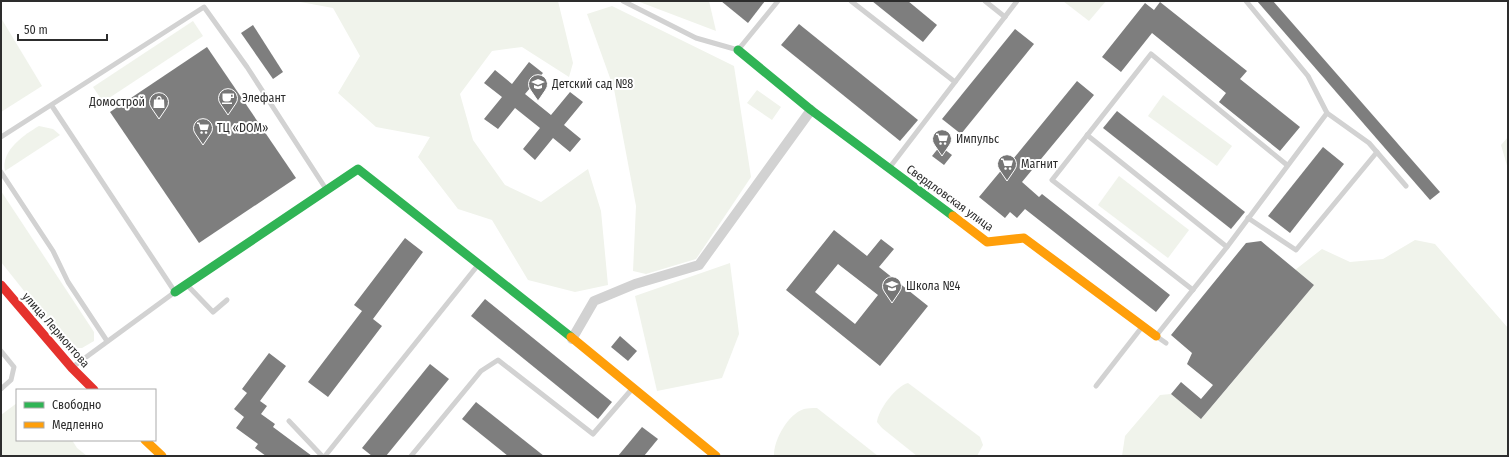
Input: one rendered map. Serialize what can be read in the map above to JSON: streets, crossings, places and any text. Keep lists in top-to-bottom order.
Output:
{
  "streets": {
    "street": ["Свердловская улица", "улица Лермонтова"]
  },
  "places": {
    "school or university": ["Детский сад №8", "Школа №4"],
    "cafe": ["Элефант"],
    "shop": ["Домострой"],
    "supermarket": ["ТЦ «DOM»", "Импульс", "Магнит"]
  },
  "legend": ["Свободно", "Медленно"],
  "scale_bar": "50 m"
}
